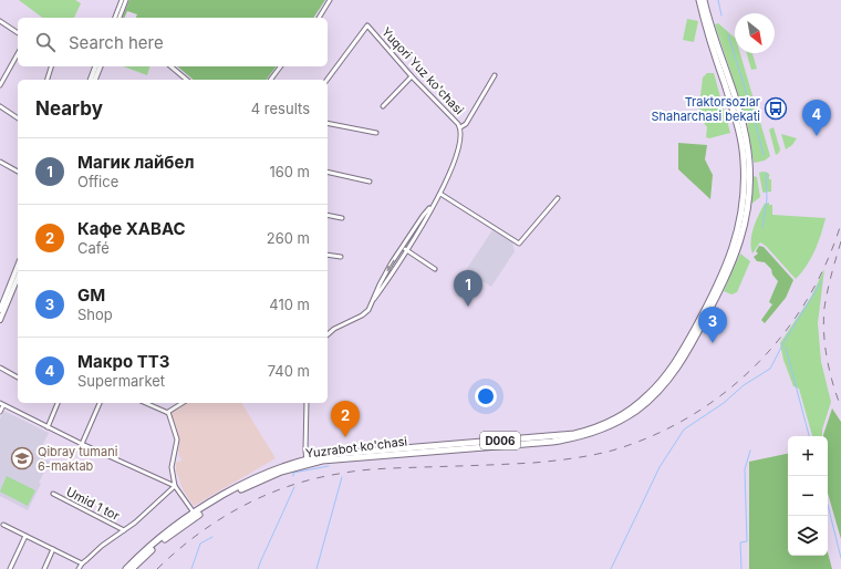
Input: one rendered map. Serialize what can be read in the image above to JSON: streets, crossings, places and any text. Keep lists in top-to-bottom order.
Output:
{
  "streets": {
    "main road": ["D006", "Yuzrabot ko'chasi"],
    "street": ["Yuqori Yuz ko'chasi", "Umid 1 tor"]
  },
  "places": {
    "bus stop": ["Traktorsozlar Shaharchasi bekati"],
    "school or university": ["Qibray tumani 6-maktab"]
  },
  "north": "bottom right",
  "page": {
    "search": "Search here",
    "heading": ["Nearby", "4 results"],
    "pins": [
      "4",
      "1",
      "3",
      "2"
    ],
    "list": [
      {
        "mark": "1",
        "name": "Магик лайбел",
        "note": "Office",
        "value": "160 m"
      },
      {
        "mark": "2",
        "name": "Кафе ХАВАС",
        "note": "Café",
        "value": "260 m"
      },
      {
        "mark": "3",
        "name": "GM",
        "note": "Shop",
        "value": "410 m"
      },
      {
        "mark": "4",
        "name": "Макро ТТЗ",
        "note": "Supermarket",
        "value": "740 m"
      }
    ],
    "map_buttons": ["+", "−"]
  }
}
